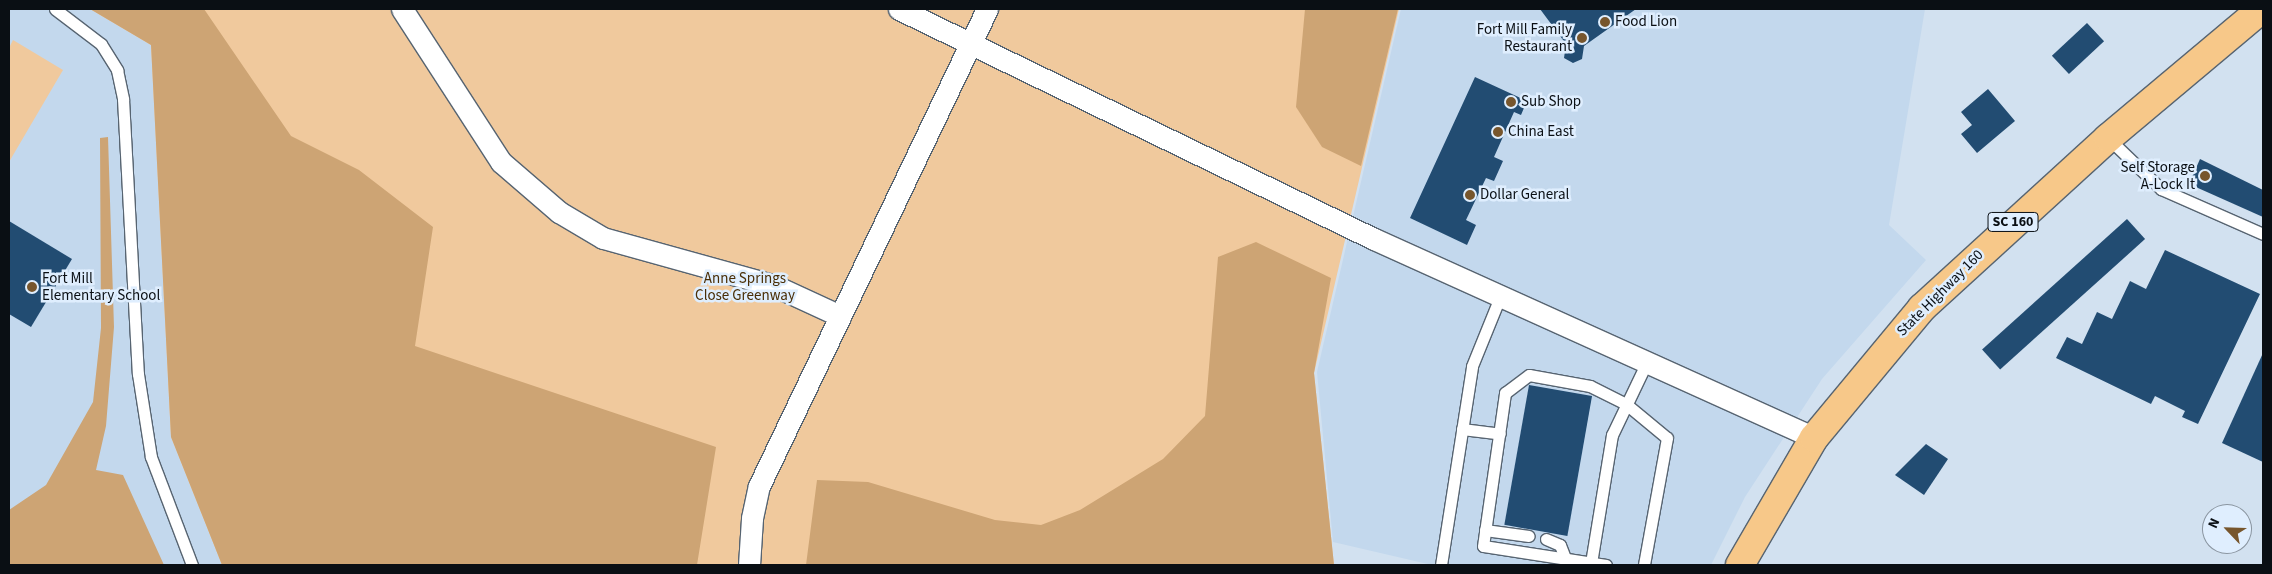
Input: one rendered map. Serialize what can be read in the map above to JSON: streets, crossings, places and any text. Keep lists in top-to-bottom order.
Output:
{
  "streets": {
    "main road": ["SC 160", "State Highway 160"]
  },
  "parks": ["Anne Springs Close Greenway"],
  "places": [
    "Food Lion",
    "Fort Mill Family Restaurant",
    "Sub Shop",
    "China East",
    "Self Storage A-Lock It",
    "Dollar General",
    "Fort Mill Elementary School"
  ],
  "north": "top left"
}
